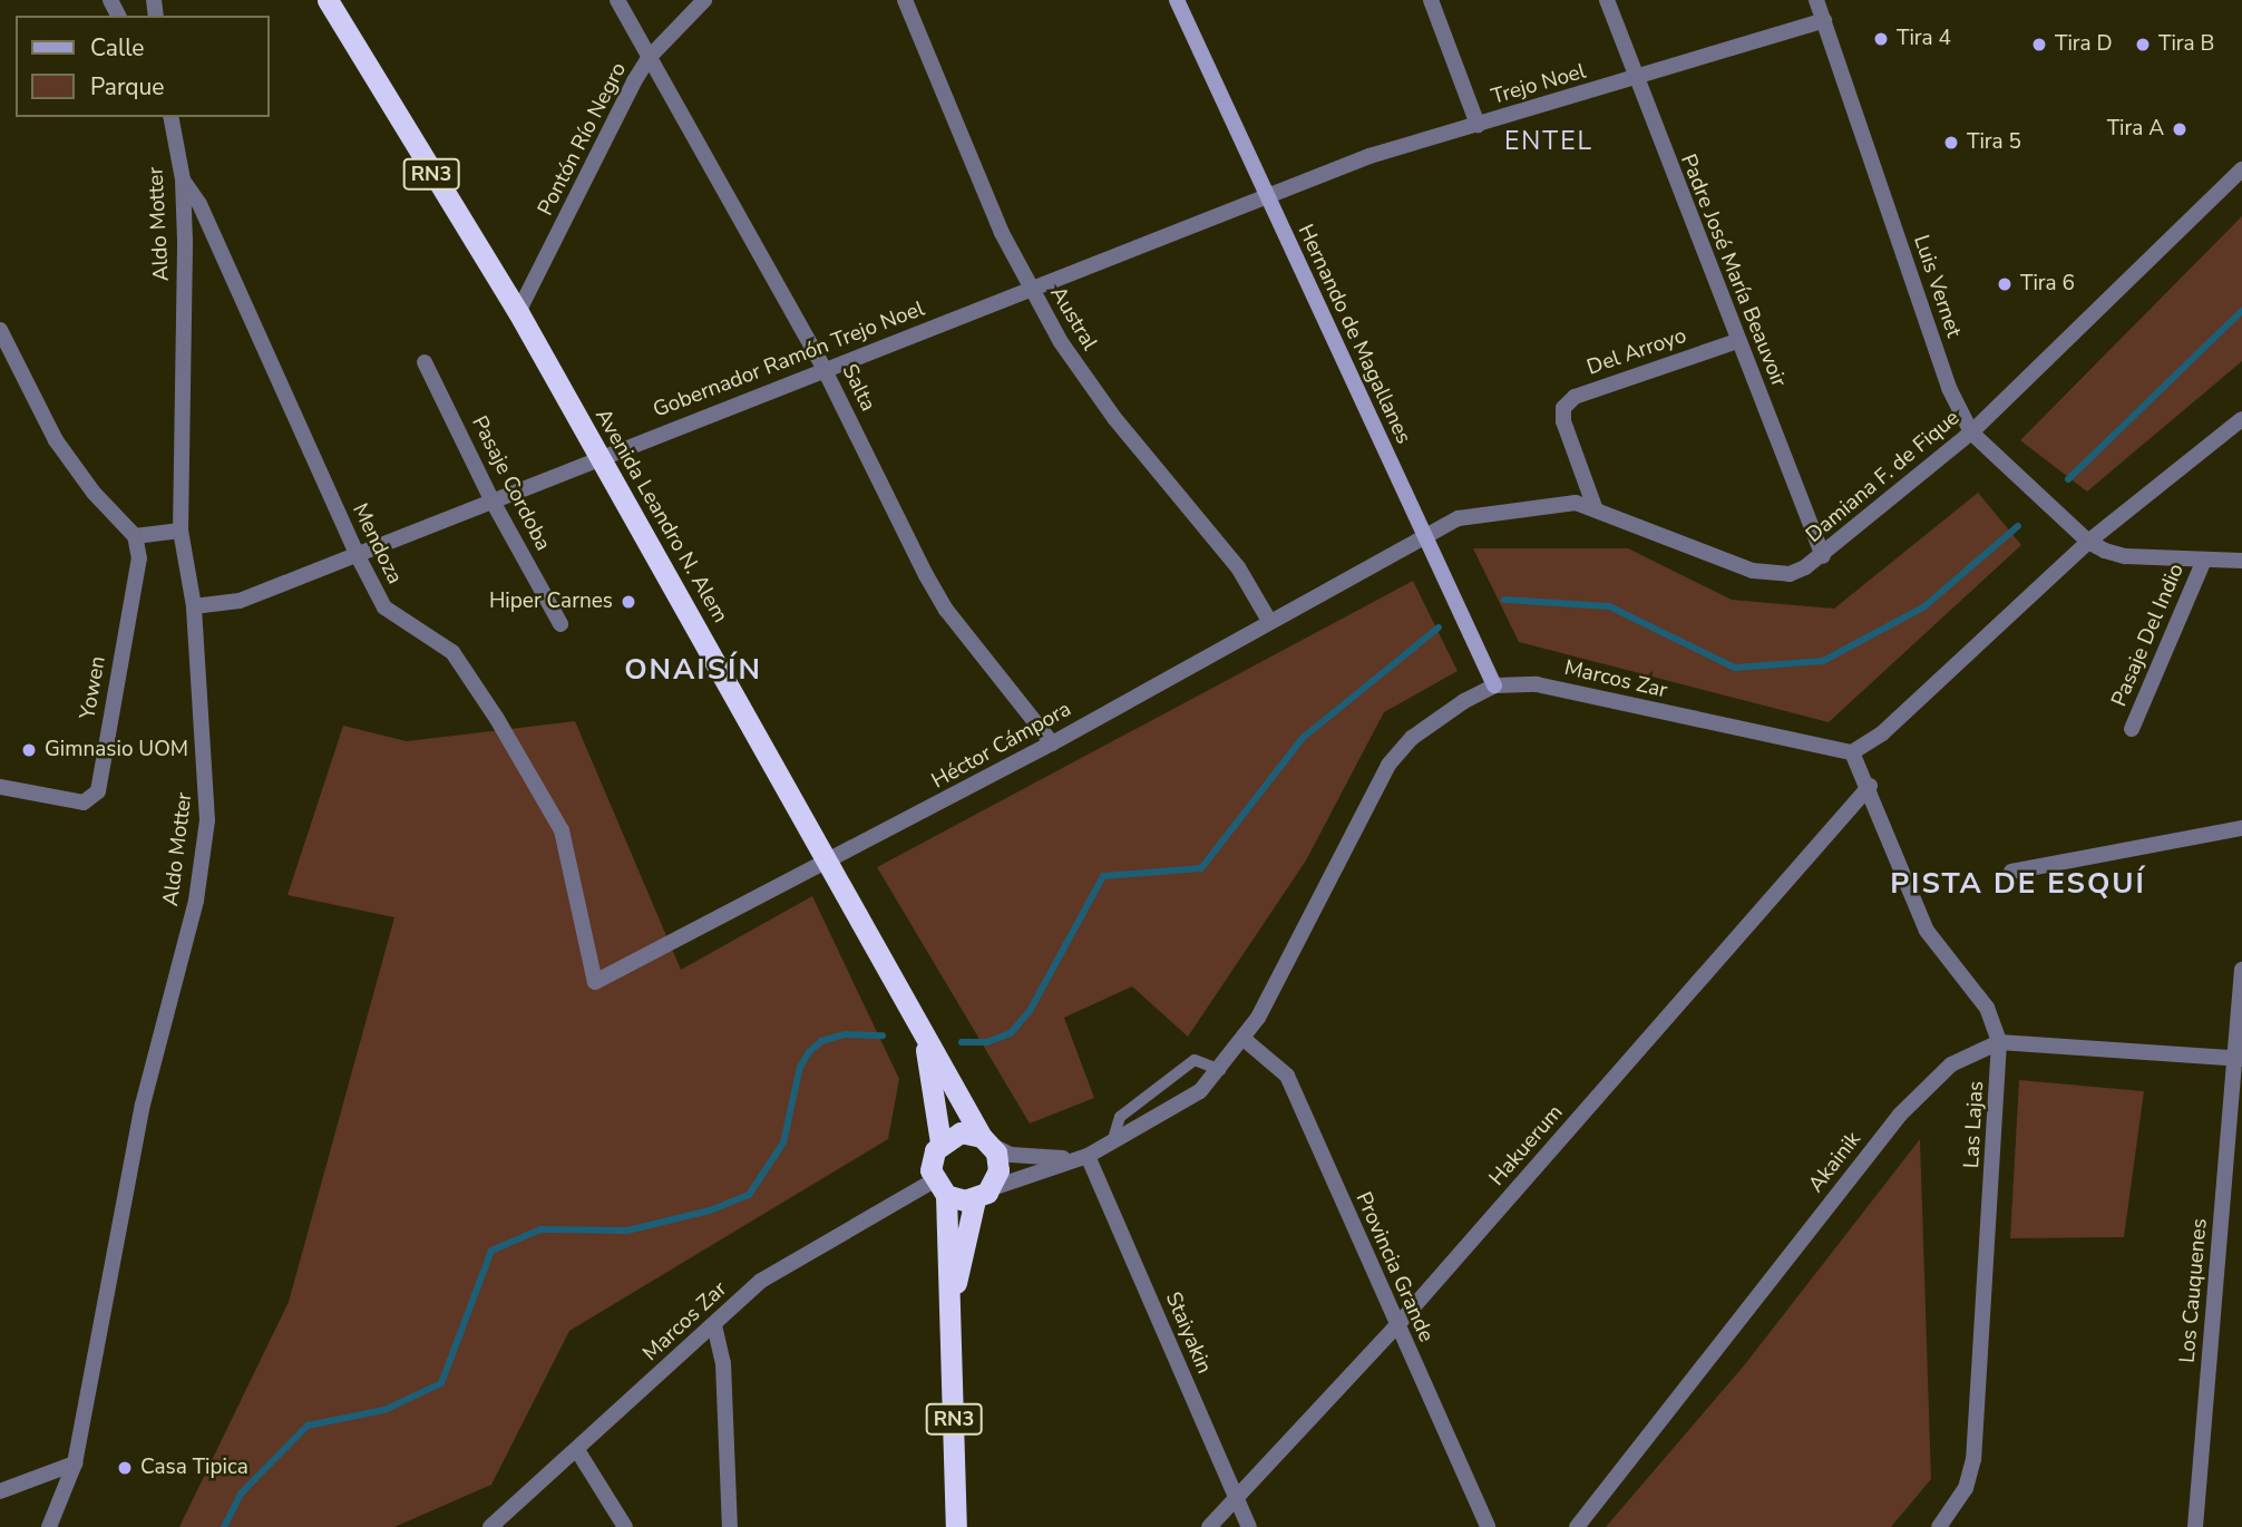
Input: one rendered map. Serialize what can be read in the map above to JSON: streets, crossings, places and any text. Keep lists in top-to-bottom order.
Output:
{
  "streets": {
    "highway": ["RN3", "Avenida Leandro N. Alem"],
    "main road": ["Hernando de Magallanes"],
    "street": [
      "Trejo Noel",
      "Pontón Río Negro",
      "Aldo Motter",
      "Padre José María Beauvoir",
      "Luis Vernet",
      "Austral",
      "Del Arroyo",
      "Gobernador Ramón Trejo Noel",
      "Salta",
      "Damiana F. de Fique",
      "Pasaje Cordoba",
      "Mendoza",
      "Pasaje Del Indio",
      "Marcos Zar",
      "Yowen",
      "Héctor Cámpora",
      "Las Lajas",
      "Hakuerum",
      "Akainik",
      "Provincia Grande",
      "Los Cauquenes",
      "Staiyakin"
    ]
  },
  "crossings": [
    ["Trejo Noel", "Padre José María Beauvoir"],
    ["Trejo Noel", "Luis Vernet"],
    ["Trejo Noel", "Hernando de Magallanes"],
    ["Trejo Noel", "Gobernador Ramón Trejo Noel"],
    ["Pontón Río Negro", "Salta"],
    ["Pontón Río Negro", "Avenida Leandro N. Alem"],
    ["Aldo Motter", "Gobernador Ramón Trejo Noel"],
    ["Aldo Motter", "Mendoza"],
    ["Padre José María Beauvoir", "Del Arroyo"],
    ["Padre José María Beauvoir", "Damiana F. de Fique"],
    ["Luis Vernet", "Damiana F. de Fique"],
    ["Austral", "Gobernador Ramón Trejo Noel"],
    ["Austral", "Héctor Cámpora"],
    ["Hernando de Magallanes", "Gobernador Ramón Trejo Noel"],
    ["Hernando de Magallanes", "Damiana F. de Fique"],
    ["Hernando de Magallanes", "Marcos Zar"],
    ["Hernando de Magallanes", "Héctor Cámpora"],
    ["Del Arroyo", "Damiana F. de Fique"],
    ["Gobernador Ramón Trejo Noel", "Salta"],
    ["Gobernador Ramón Trejo Noel", "Pasaje Cordoba"],
    ["Gobernador Ramón Trejo Noel", "Avenida Leandro N. Alem"],
    ["Gobernador Ramón Trejo Noel", "Mendoza"],
    ["Salta", "Héctor Cámpora"],
    ["Damiana F. de Fique", "Héctor Cámpora"],
    ["Avenida Leandro N. Alem", "Marcos Zar"],
    ["Avenida Leandro N. Alem", "Héctor Cámpora"],
    ["Mendoza", "Héctor Cámpora"],
    ["Marcos Zar", "Las Lajas"],
    ["Las Lajas", "Hakuerum"],
    ["Las Lajas", "Akainik"],
    ["Hakuerum", "Provincia Grande"],
    ["Hakuerum", "Staiyakin"],
    ["Akainik", "Los Cauquenes"]
  ],
  "districts": ["ENTEL", "ONAISÍN", "PISTA DE ESQUÍ"],
  "places": [
    "Tira 4",
    "Tira D",
    "Tira B",
    "Tira A",
    "Tira 5",
    "Tira 6",
    "Hiper Carnes",
    "Gimnasio UOM",
    "Casa Tipica"
  ],
  "legend": ["Calle", "Parque"]
}
